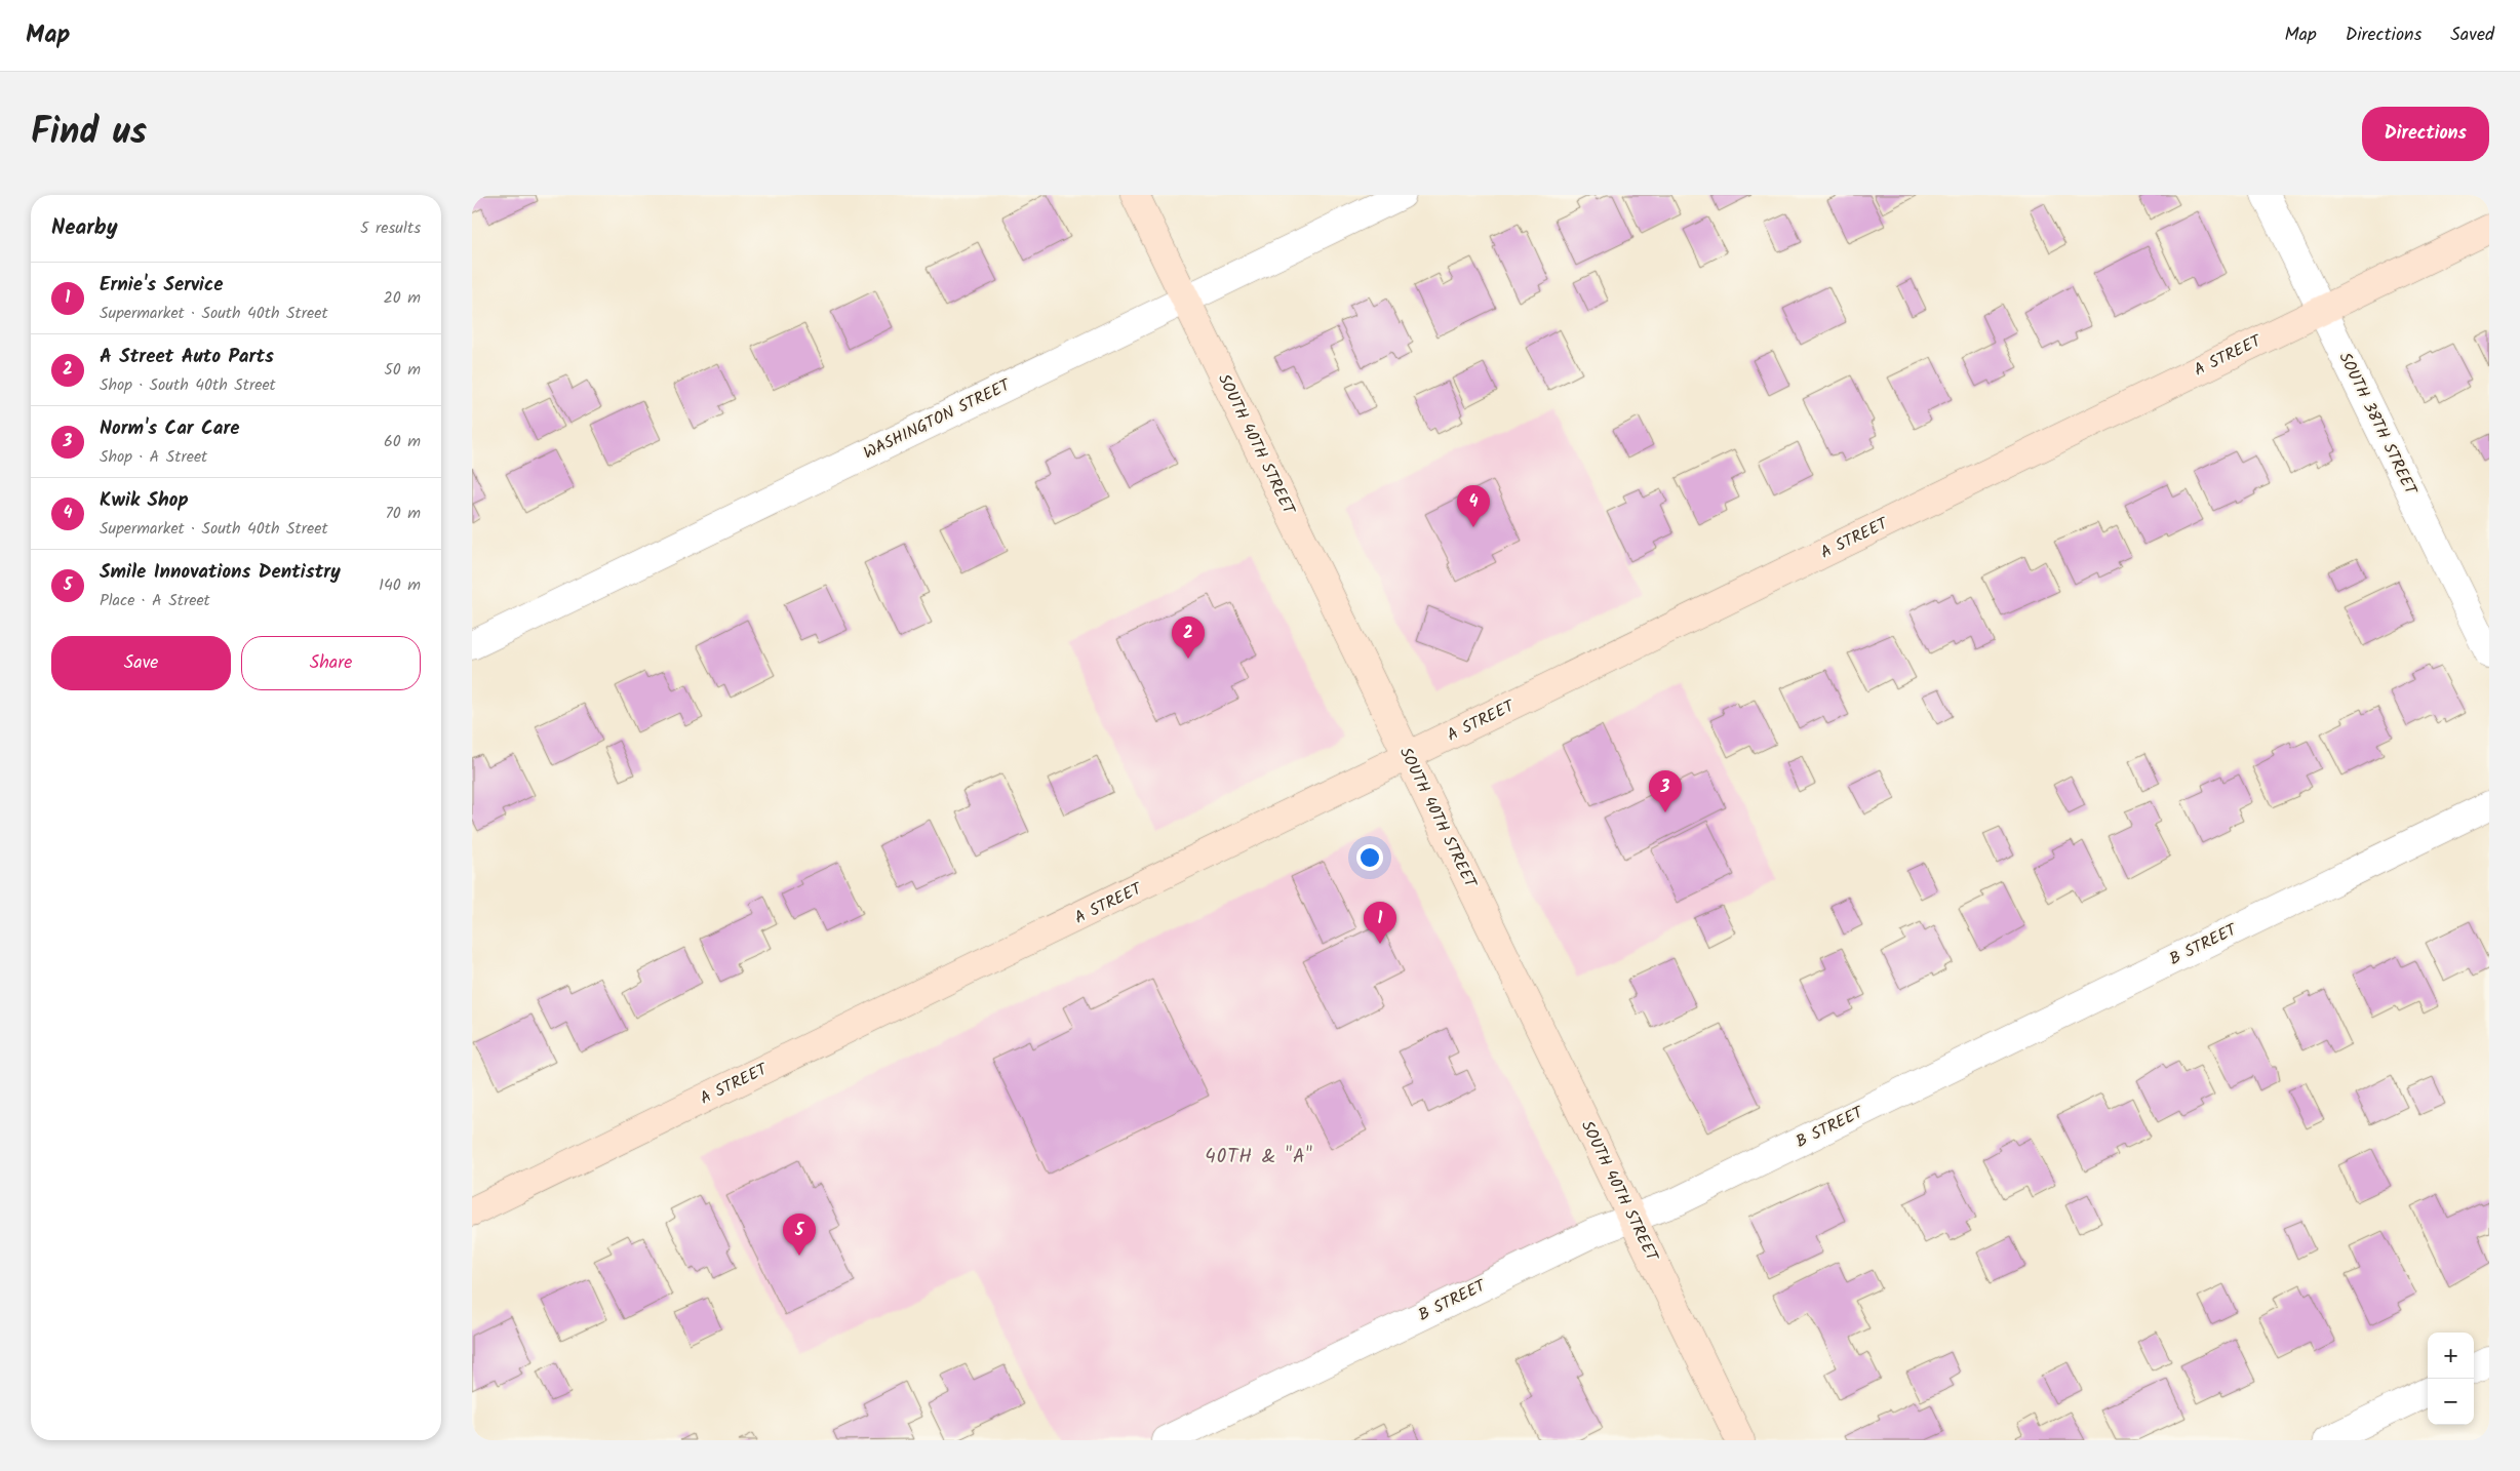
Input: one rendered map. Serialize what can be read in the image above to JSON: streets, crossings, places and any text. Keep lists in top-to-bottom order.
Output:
{
  "streets": {
    "main road": ["A STREET", "SOUTH 40TH STREET"],
    "street": ["WASHINGTON STREET", "SOUTH 38TH STREET", "B STREET"]
  },
  "crossings": [
    ["A STREET", "SOUTH 38TH STREET"],
    ["A STREET", "SOUTH 40TH STREET"],
    ["WASHINGTON STREET", "SOUTH 40TH STREET"],
    ["SOUTH 40TH STREET", "B STREET"]
  ],
  "districts": ["40TH & \"A\""],
  "page": {
    "header": "Map",
    "nav": ["Map", "Directions", "Saved"],
    "title": "Find us",
    "buttons": [
      "Directions",
      ["Save", "Share"]
    ],
    "heading": ["Nearby", "5 results"],
    "list": [
      {
        "mark": "1",
        "name": "Ernie's Service",
        "note": "Supermarket · South 40th Street",
        "value": "20 m"
      },
      {
        "mark": "2",
        "name": "A Street Auto Parts",
        "note": "Shop · South 40th Street",
        "value": "50 m"
      },
      {
        "mark": "3",
        "name": "Norm's Car Care",
        "note": "Shop · A Street",
        "value": "60 m"
      },
      {
        "mark": "4",
        "name": "Kwik Shop",
        "note": "Supermarket · South 40th Street",
        "value": "70 m"
      },
      {
        "mark": "5",
        "name": "Smile Innovations Dentistry",
        "note": "Place · A Street",
        "value": "140 m"
      }
    ],
    "pins": [
      "4",
      "2",
      "3",
      "1",
      "5"
    ],
    "map_buttons": ["+", "−"]
  }
}
